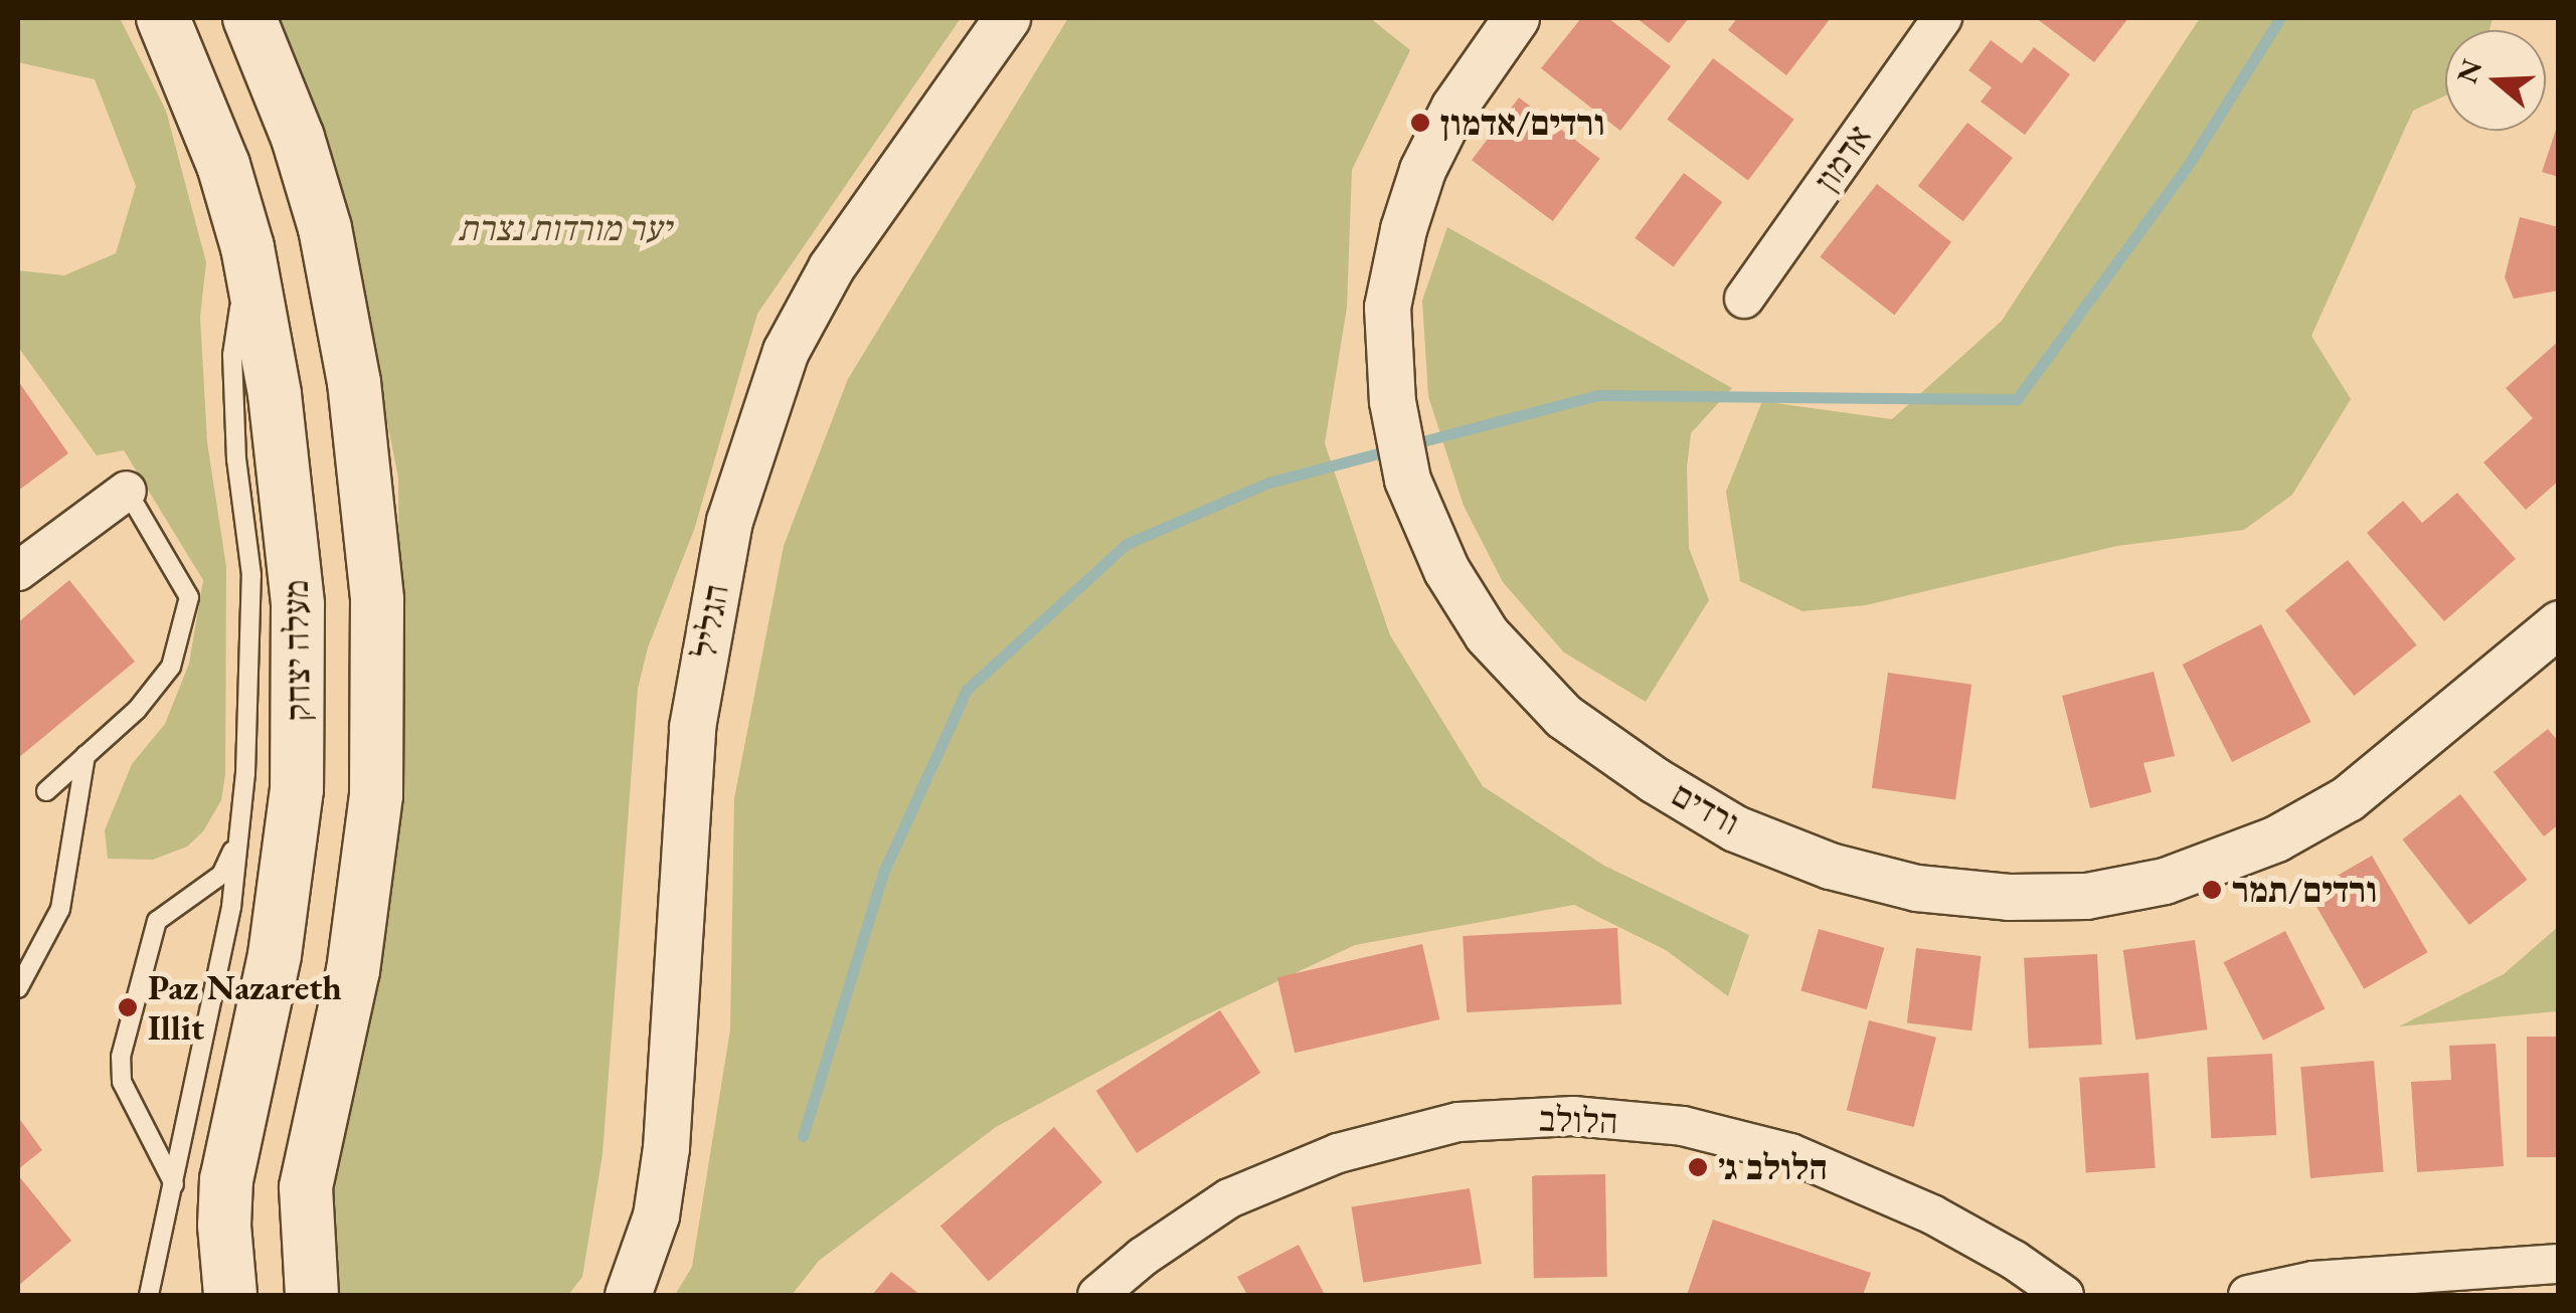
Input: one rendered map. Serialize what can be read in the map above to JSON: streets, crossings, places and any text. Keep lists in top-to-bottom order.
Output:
{
  "streets": {
    "main road": ["מעלה יצחק"],
    "street": [
      "אדמון",
      "הגליל",
      "ורדים",
      "הלולב"
    ]
  },
  "parks": ["יער מורדות נצרת"],
  "places": [
    "ורדים/אדמון",
    "ורדים/תמר",
    "Paz Nazareth Illit",
    "הלולב ג׳"
  ],
  "north": "left"
}
